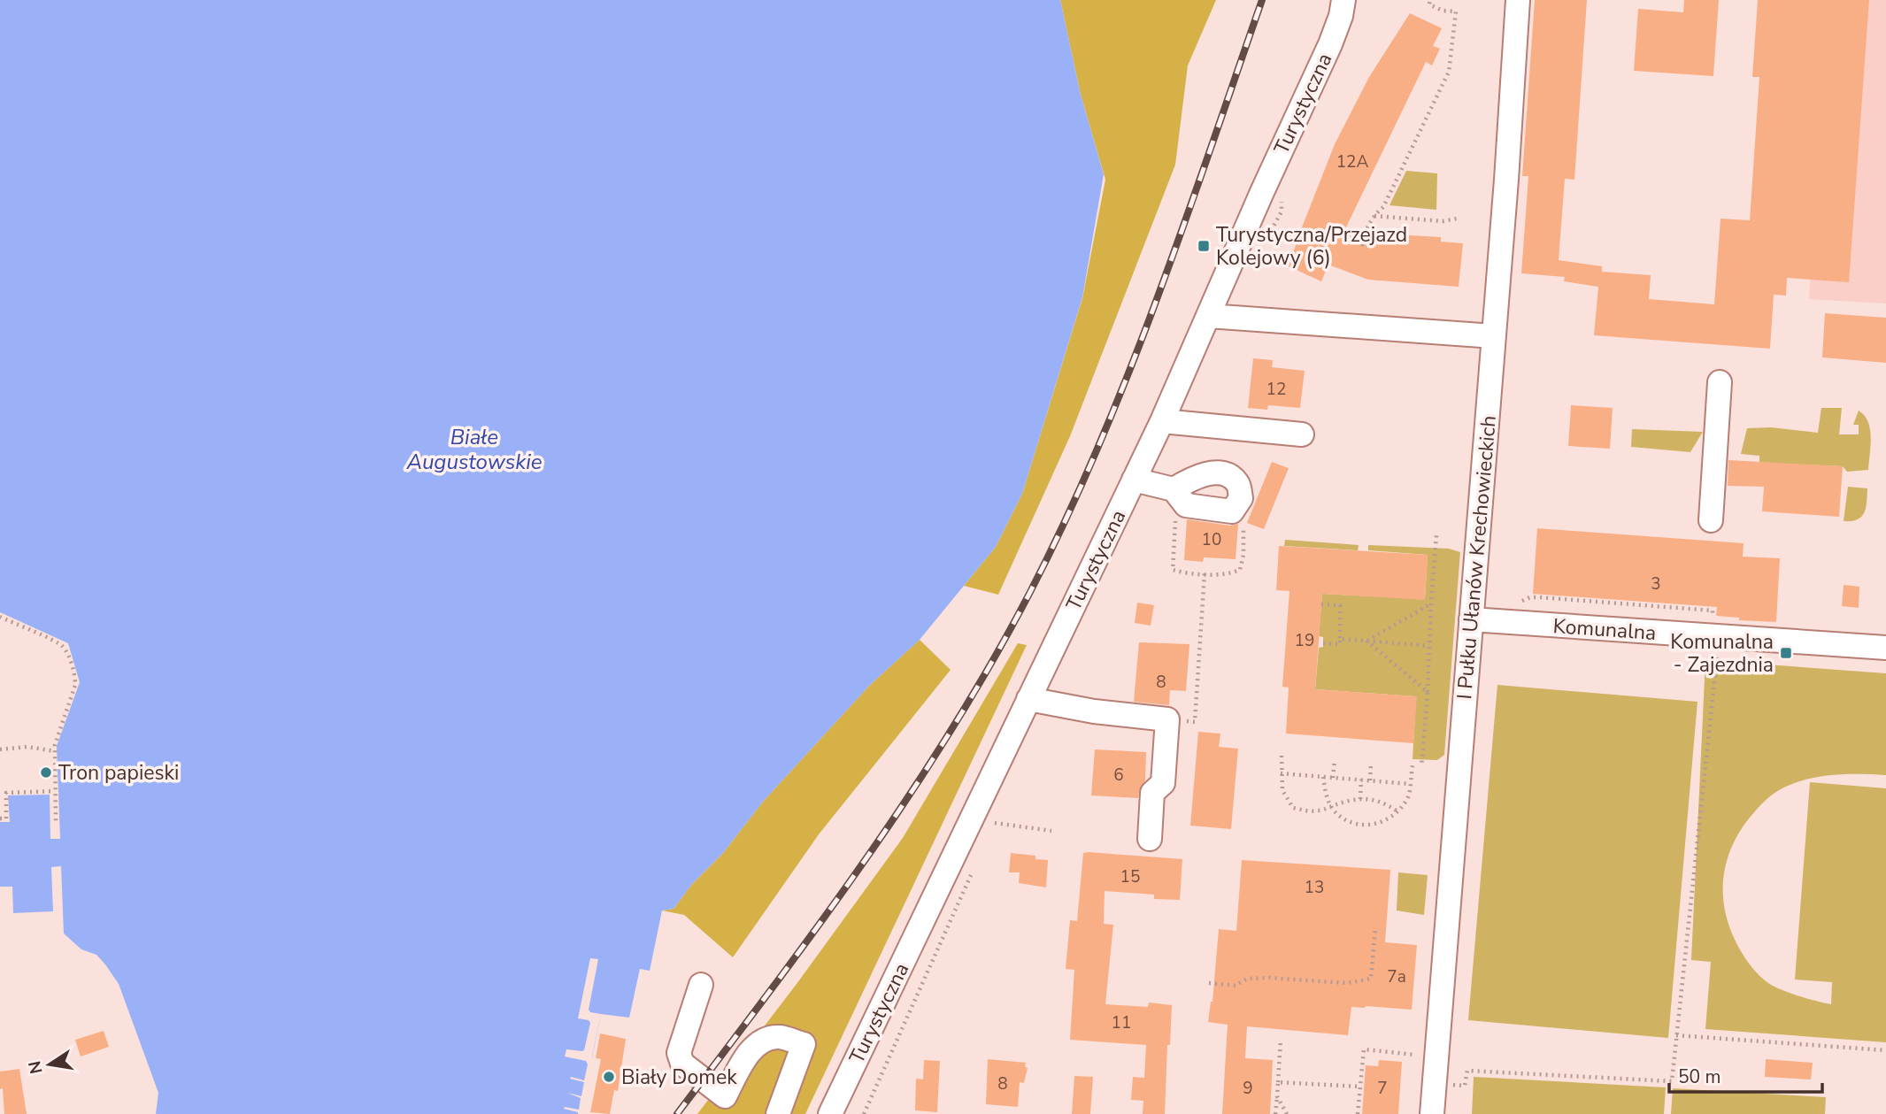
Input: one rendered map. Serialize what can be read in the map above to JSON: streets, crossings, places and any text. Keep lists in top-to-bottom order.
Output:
{
  "streets": {
    "street": ["Turystyczna", "I Pułku Ułanów Krechowieckich", "Komunalna"]
  },
  "crossings": [
    ["I Pułku Ułanów Krechowieckich", "Komunalna"]
  ],
  "water": ["Białe Augustowskie"],
  "places": {
    "transit": ["Turystyczna/Przejazd Kolejowy (6)", "Komunalna - Zajezdnia"],
    "other": ["Tron papieski", "Biały Domek"]
  },
  "house_numbers": [
    "12A",
    "12",
    "10",
    "3",
    "19",
    "8",
    "6",
    "15",
    "13",
    "7a",
    "11",
    "8",
    "9",
    "7"
  ],
  "scale_bar": "50 m",
  "north": "left"
}
